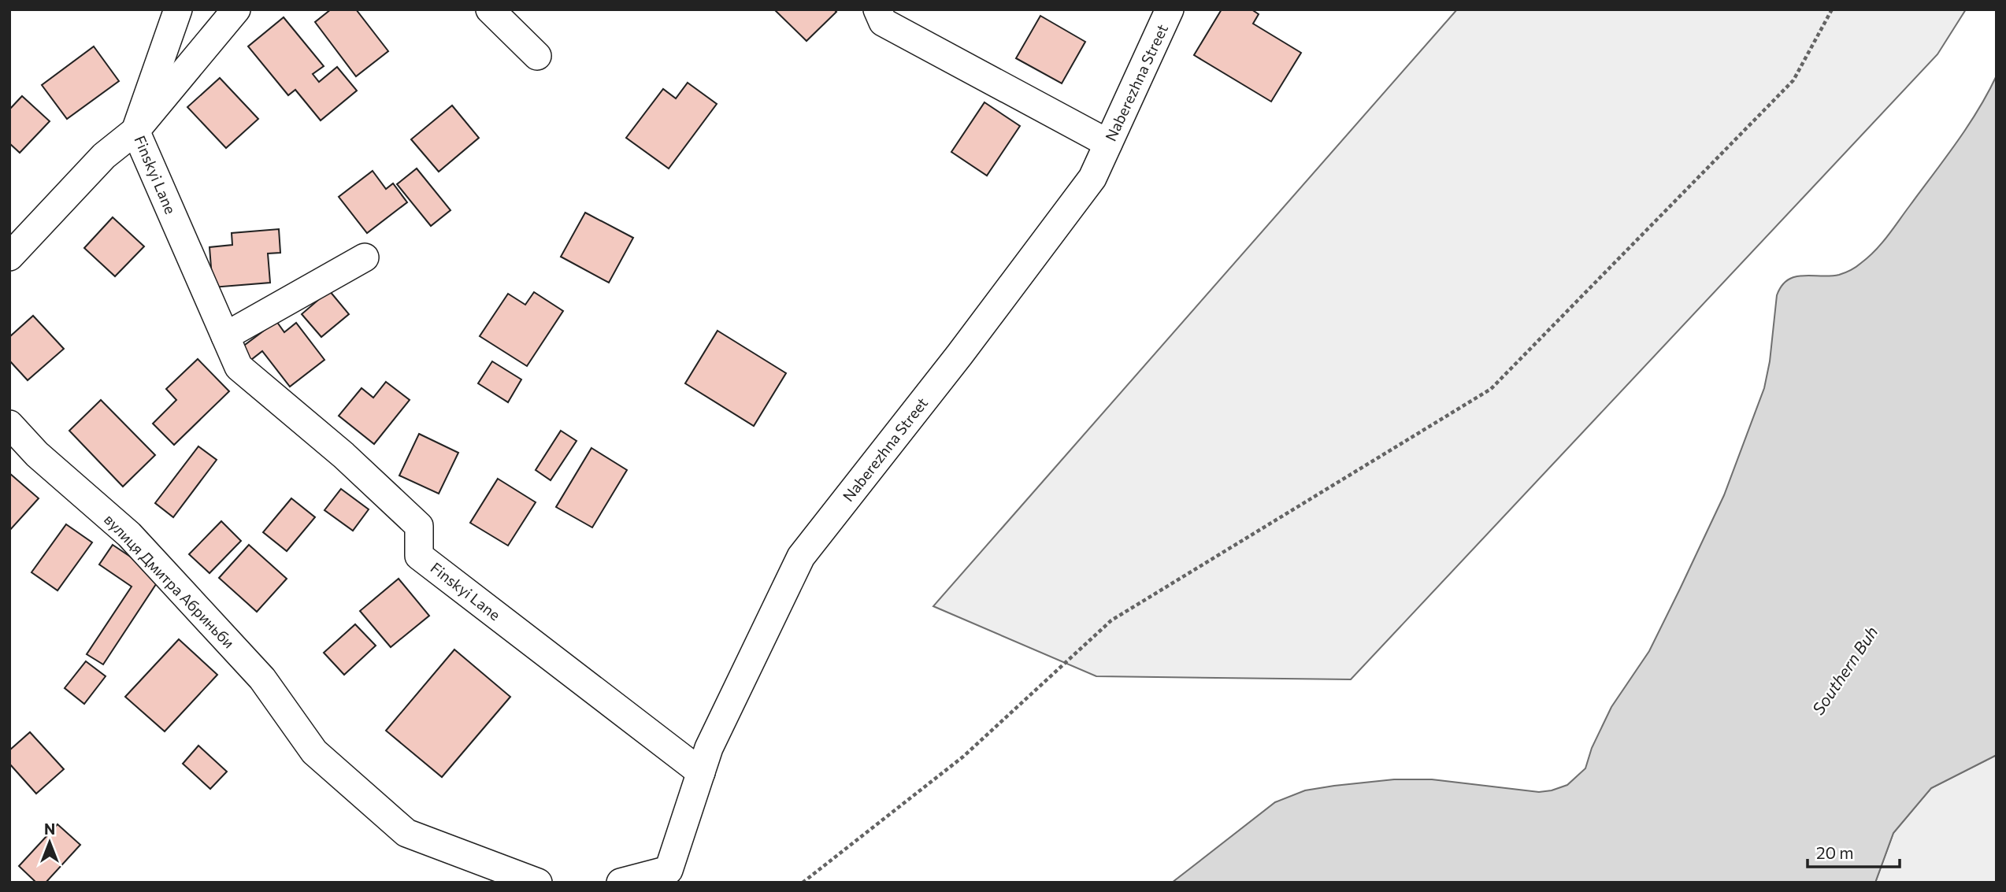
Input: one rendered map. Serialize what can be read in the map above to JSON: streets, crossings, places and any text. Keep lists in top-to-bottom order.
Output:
{
  "streets": {
    "street": ["Naberezhna Street", "Finskyi Lane", "вулиця Дмитра Абриньби"]
  },
  "crossings": [
    ["Naberezhna Street", "Finskyi Lane"]
  ],
  "water": ["Southern Buh"],
  "scale_bar": "20 m",
  "north": "top"
}
